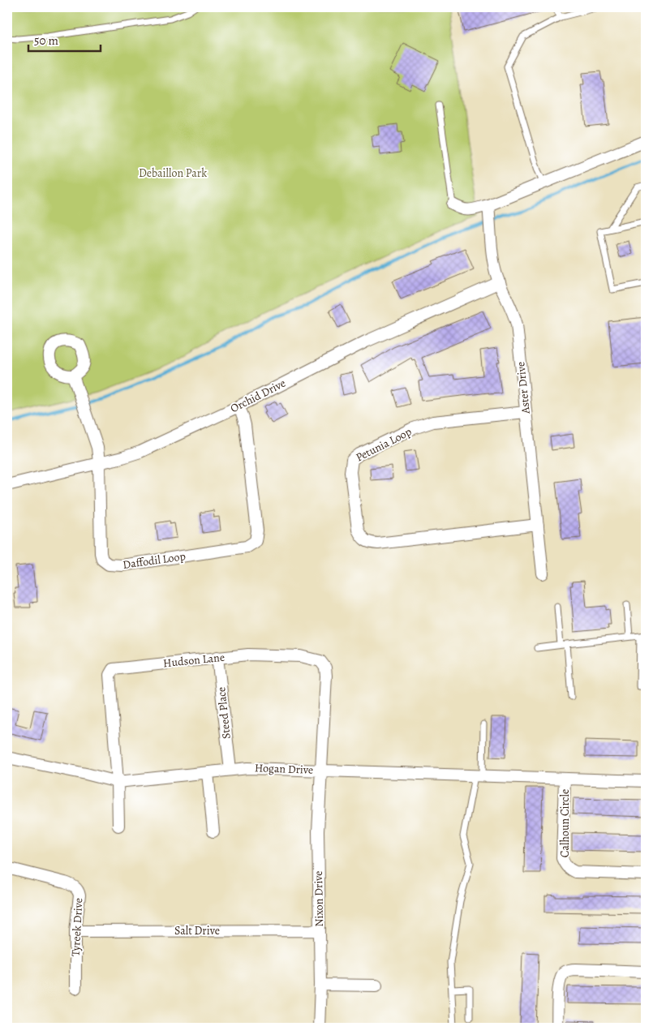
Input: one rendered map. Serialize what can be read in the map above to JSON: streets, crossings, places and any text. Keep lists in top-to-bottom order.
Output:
{
  "streets": {
    "street": [
      "Aster Drive",
      "Orchid Drive",
      "Petunia Loop",
      "Daffodil Loop",
      "Hudson Lane",
      "Steed Place",
      "Hogan Drive",
      "Calhoun Circle",
      "Nixon Drive",
      "Tyreek Drive",
      "Salt Drive"
    ]
  },
  "crossings": [
    ["Aster Drive", "Orchid Drive"],
    ["Aster Drive", "Petunia Loop"],
    ["Orchid Drive", "Daffodil Loop"],
    ["Hudson Lane", "Steed Place"],
    ["Hudson Lane", "Hogan Drive"],
    ["Hudson Lane", "Nixon Drive"],
    ["Steed Place", "Hogan Drive"],
    ["Hogan Drive", "Calhoun Circle"],
    ["Hogan Drive", "Nixon Drive"],
    ["Nixon Drive", "Salt Drive"],
    ["Tyreek Drive", "Salt Drive"]
  ],
  "parks": ["Debaillon Park"],
  "scale_bar": "50 m"
}
